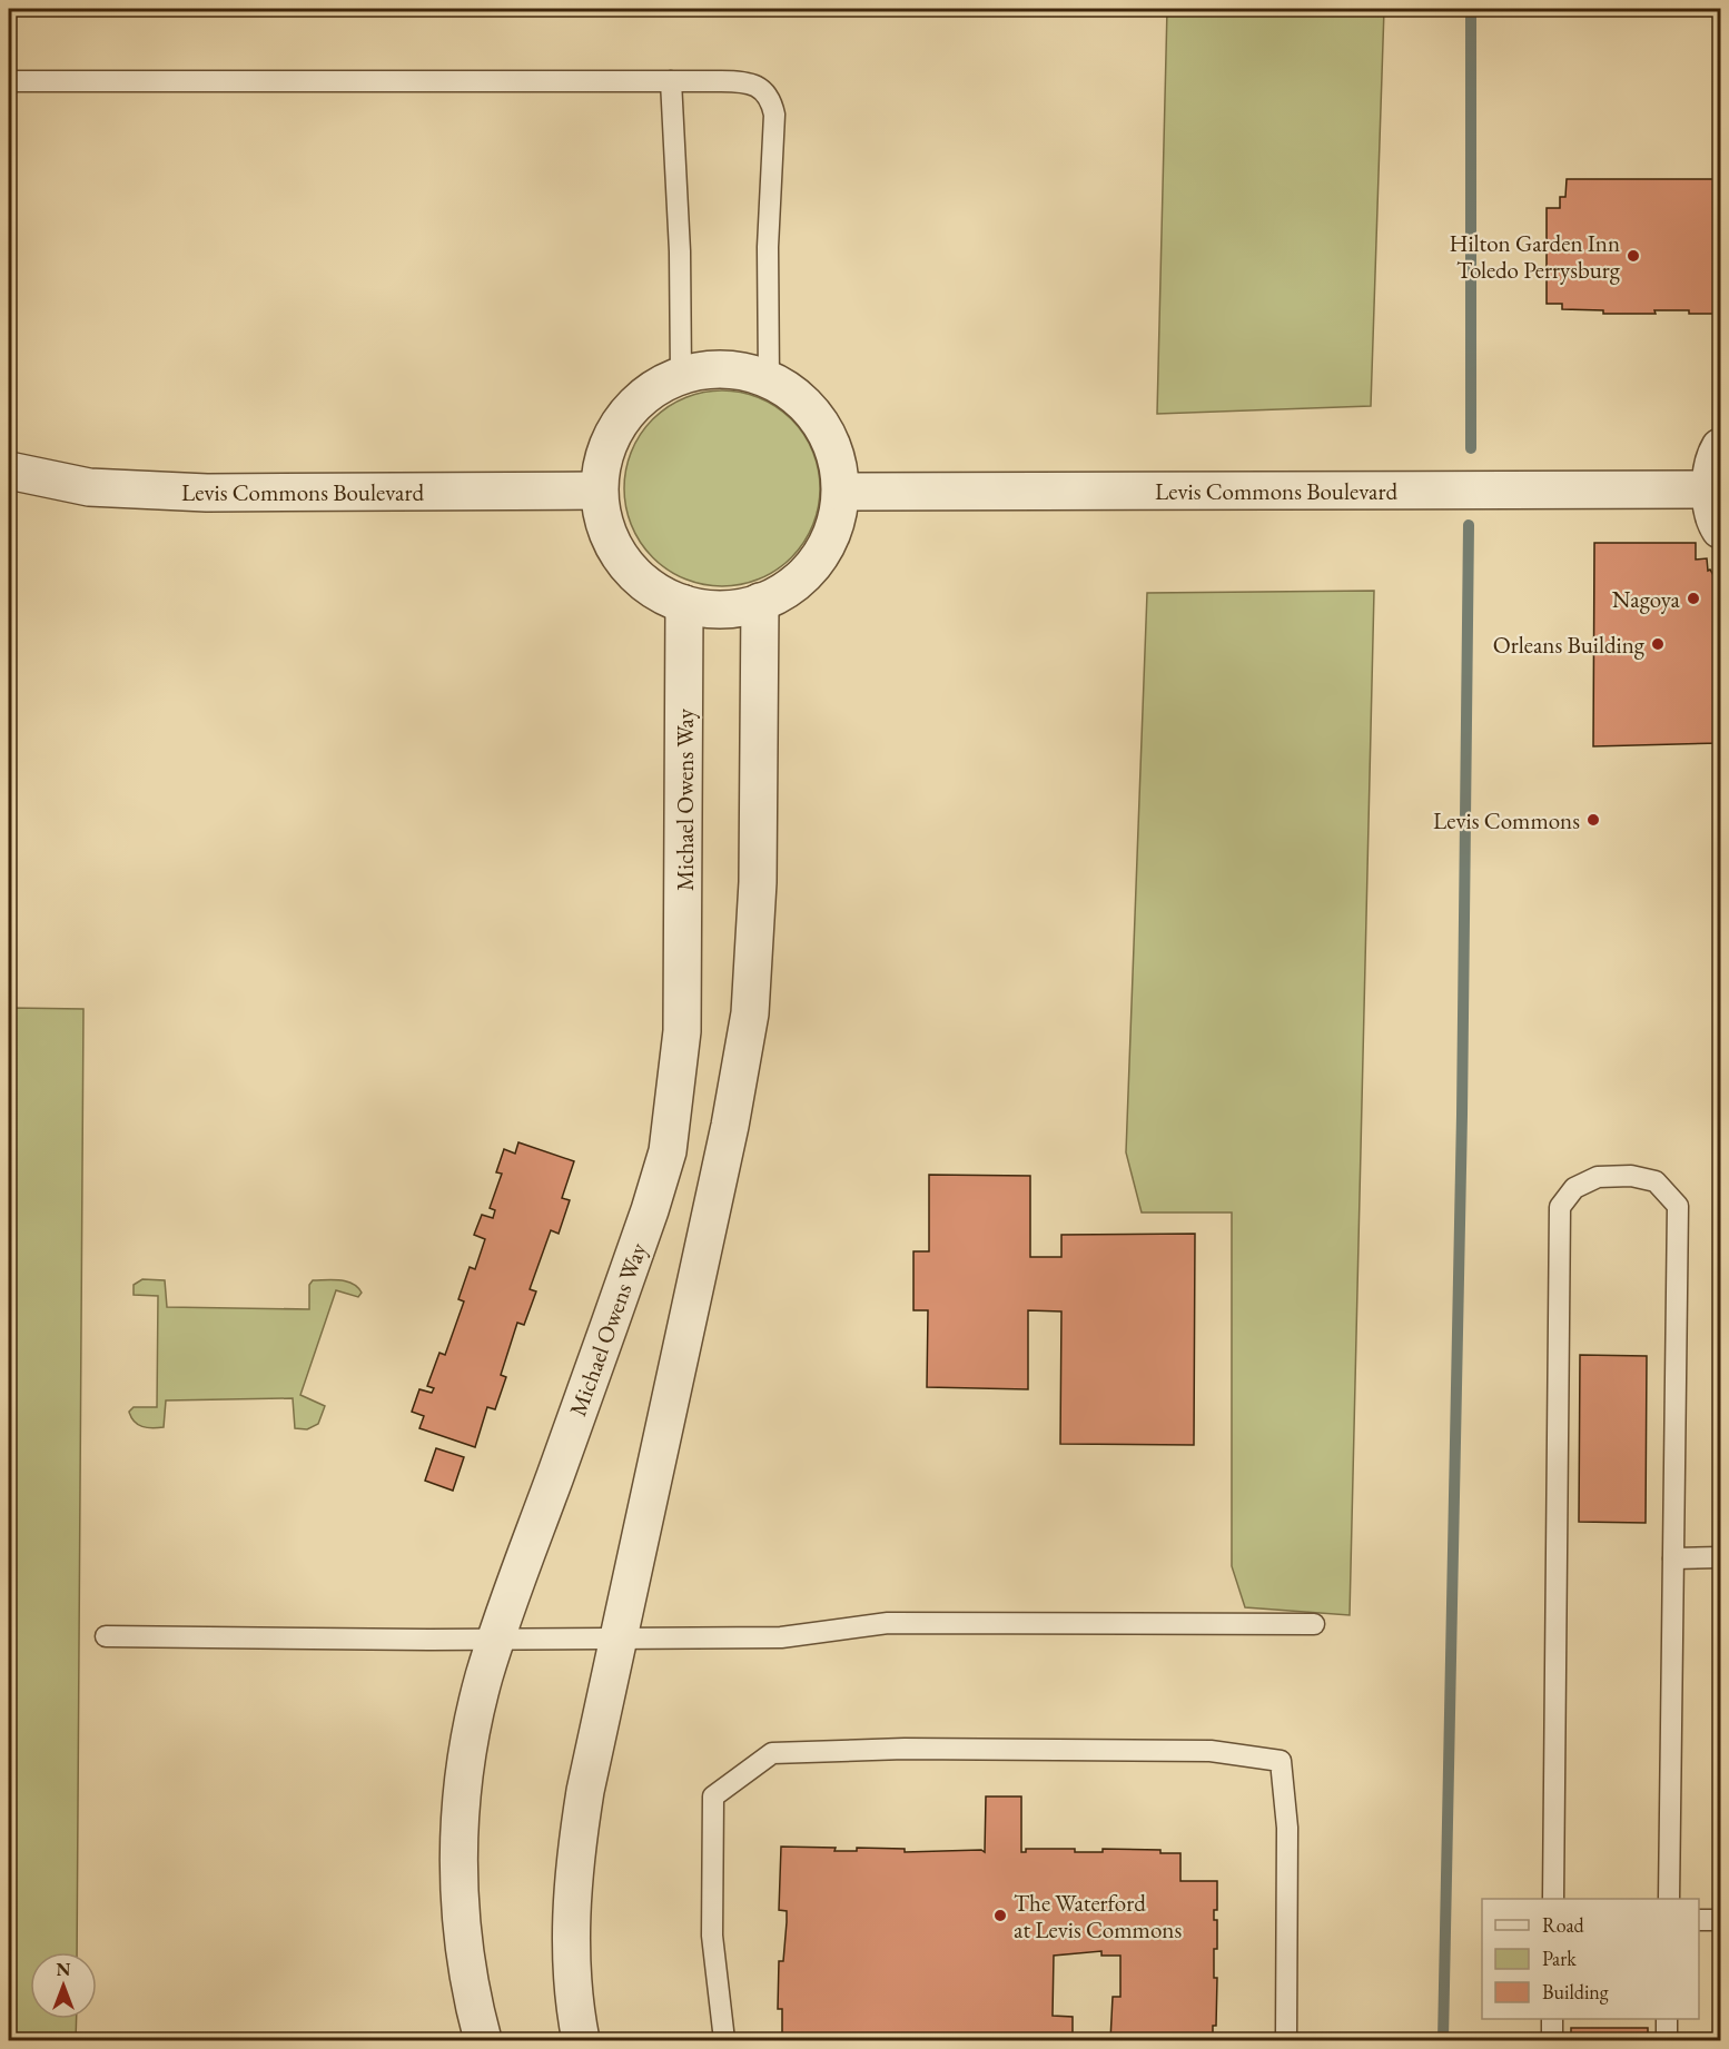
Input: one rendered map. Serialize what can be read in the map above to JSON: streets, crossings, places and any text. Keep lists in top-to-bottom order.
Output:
{
  "streets": {
    "street": ["Levis Commons Boulevard", "Michael Owens Way"]
  },
  "places": [
    "Hilton Garden Inn Toledo Perrysburg",
    "Nagoya",
    "Orleans Building",
    "Levis Commons",
    "The Waterford at Levis Commons"
  ],
  "legend": ["Road", "Park", "Building"],
  "north": "top"
}
